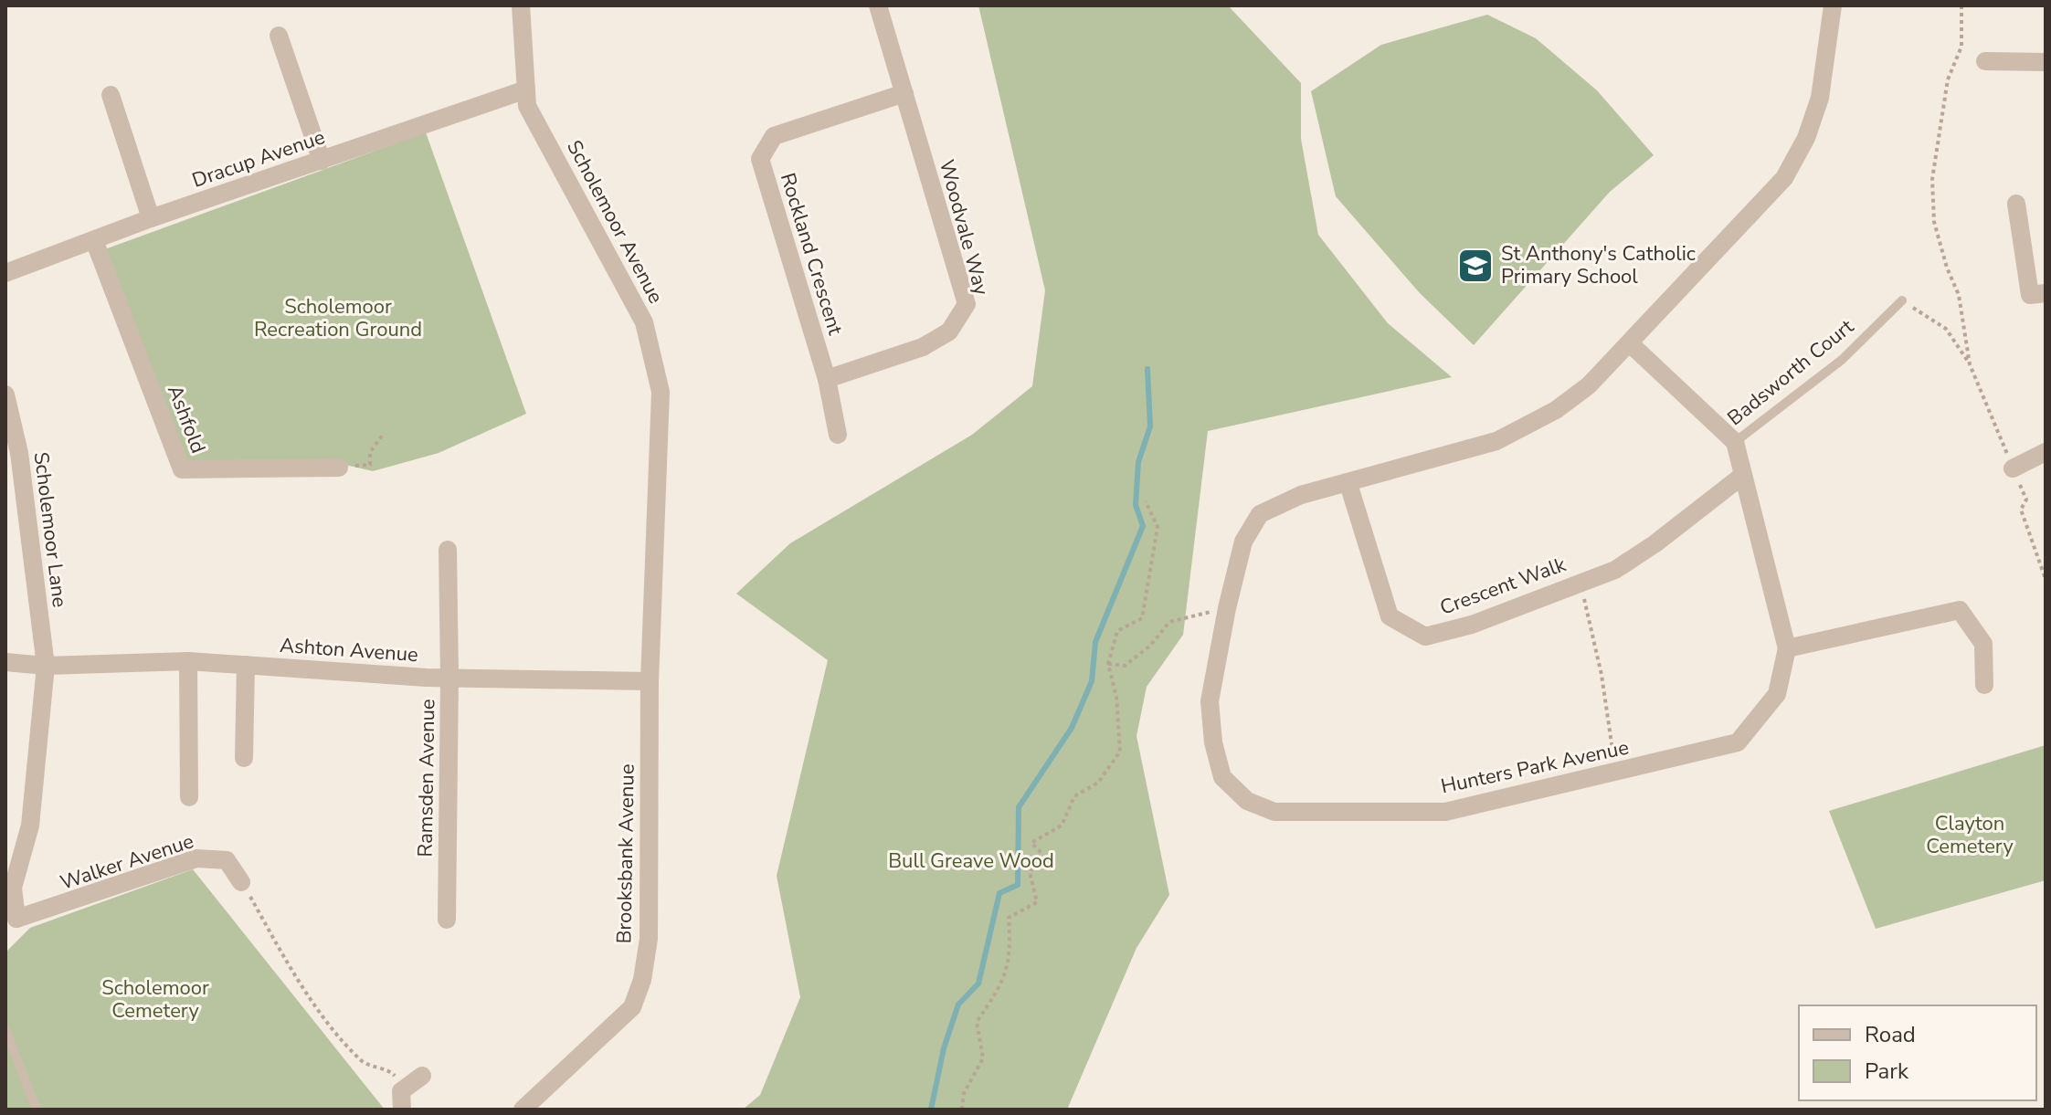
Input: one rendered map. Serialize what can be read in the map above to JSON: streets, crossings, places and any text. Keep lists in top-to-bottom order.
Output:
{
  "streets": {
    "street": [
      "Dracup Avenue",
      "Scholemoor Avenue",
      "Woodvale Way",
      "Rockland Crescent",
      "Ashfold",
      "Scholemoor Lane",
      "Crescent Walk",
      "Ashton Avenue",
      "Hunters Park Avenue",
      "Ramsden Avenue",
      "Brooksbank Avenue",
      "Walker Avenue"
    ],
    "lane": ["Badsworth Court"]
  },
  "crossings": [
    ["Dracup Avenue", "Scholemoor Avenue"],
    ["Dracup Avenue", "Ashfold"],
    ["Scholemoor Avenue", "Ashton Avenue"],
    ["Scholemoor Avenue", "Brooksbank Avenue"],
    ["Woodvale Way", "Rockland Crescent"],
    ["Badsworth Court", "Hunters Park Avenue"],
    ["Scholemoor Lane", "Ashton Avenue"],
    ["Scholemoor Lane", "Walker Avenue"],
    ["Crescent Walk", "Hunters Park Avenue"],
    ["Ashton Avenue", "Ramsden Avenue"],
    ["Ashton Avenue", "Brooksbank Avenue"]
  ],
  "parks": [
    "Scholemoor Recreation Ground",
    "Clayton Cemetery",
    "Bull Greave Wood",
    "Scholemoor Cemetery"
  ],
  "places": {
    "school or university": ["St Anthony's Catholic Primary School"]
  },
  "legend": ["Road", "Park"]
}
